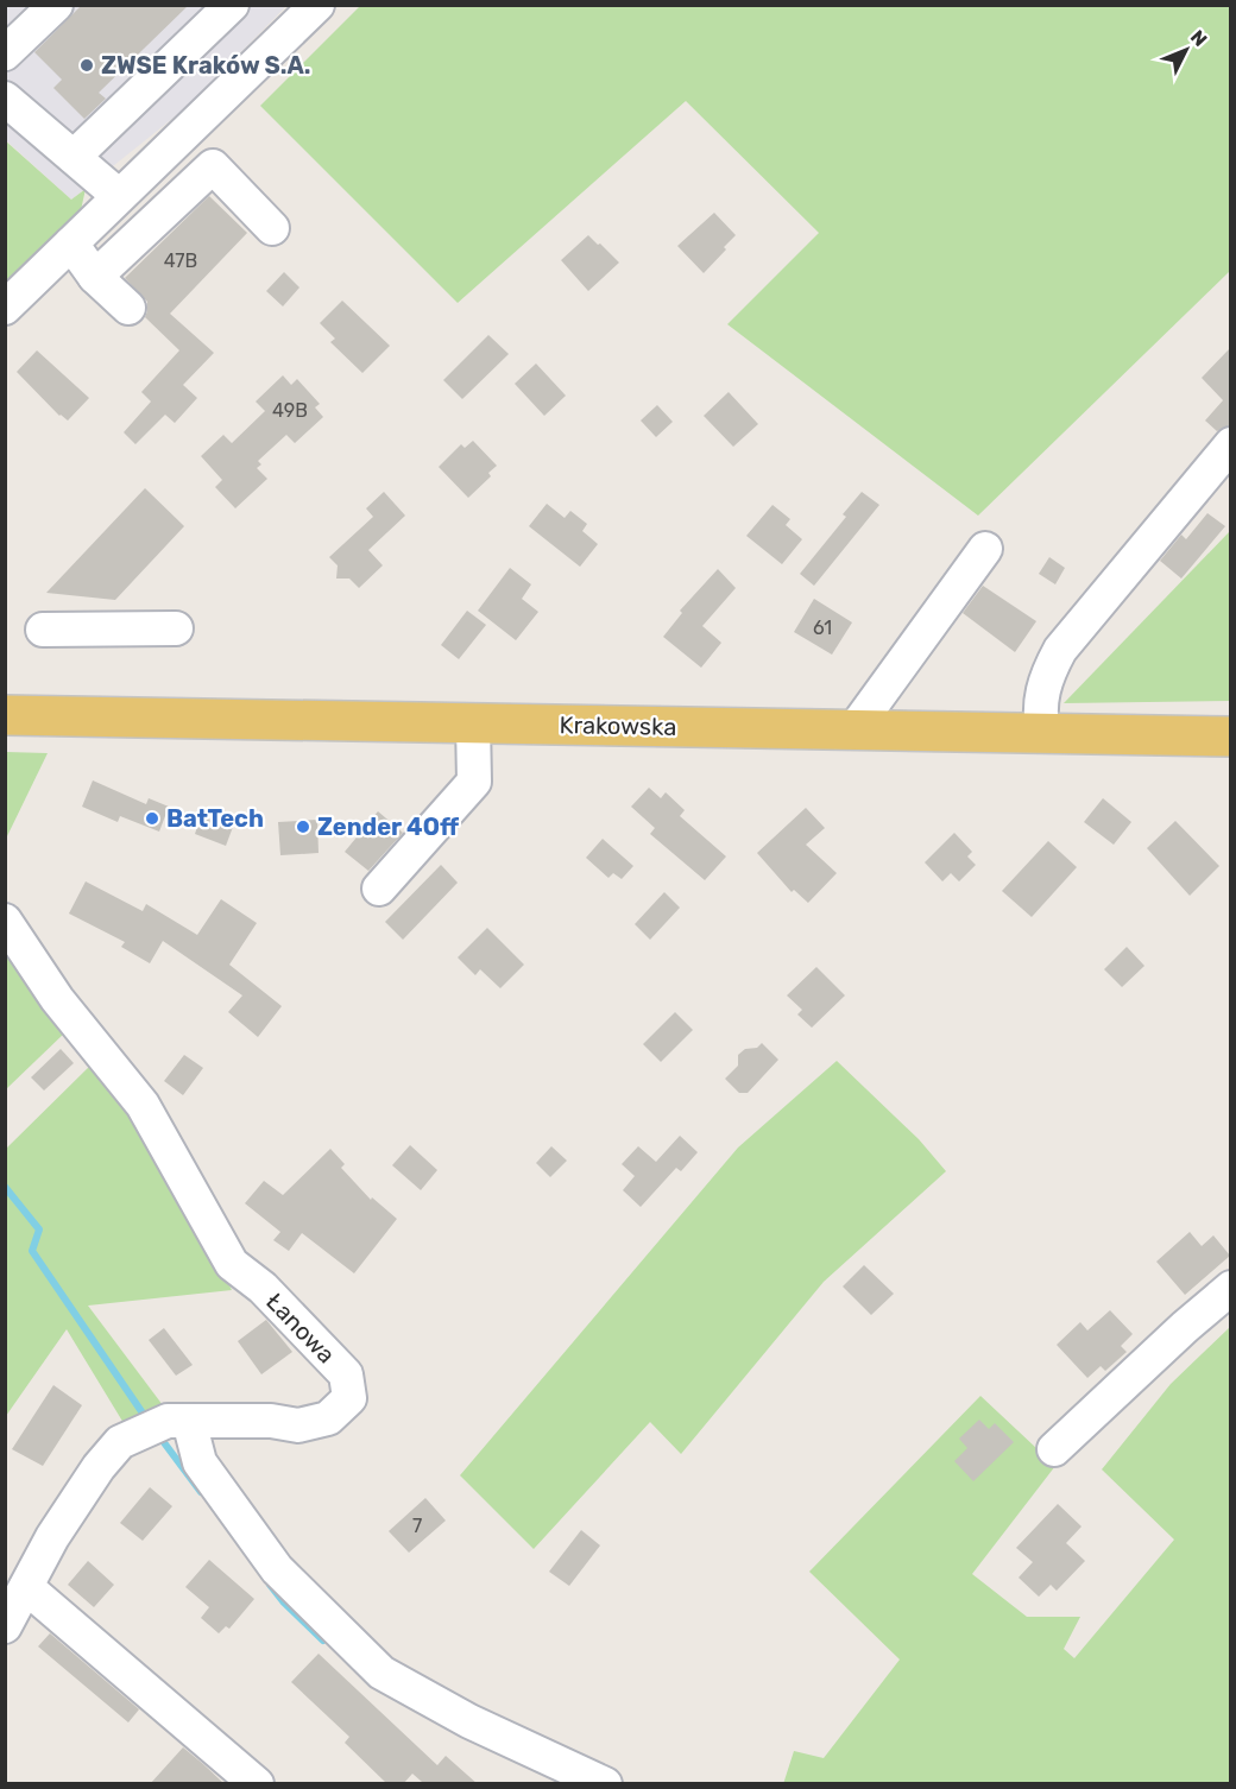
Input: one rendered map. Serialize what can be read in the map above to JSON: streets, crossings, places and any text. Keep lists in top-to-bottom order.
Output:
{
  "streets": {
    "main road": ["Krakowska"],
    "street": ["Łanowa"]
  },
  "places": ["ZWSE Kraków S.A.", "BatTech", "Zender 4Off"],
  "house_numbers": [
    "47B",
    "49B",
    "61",
    "7"
  ],
  "north": "top right"
}
